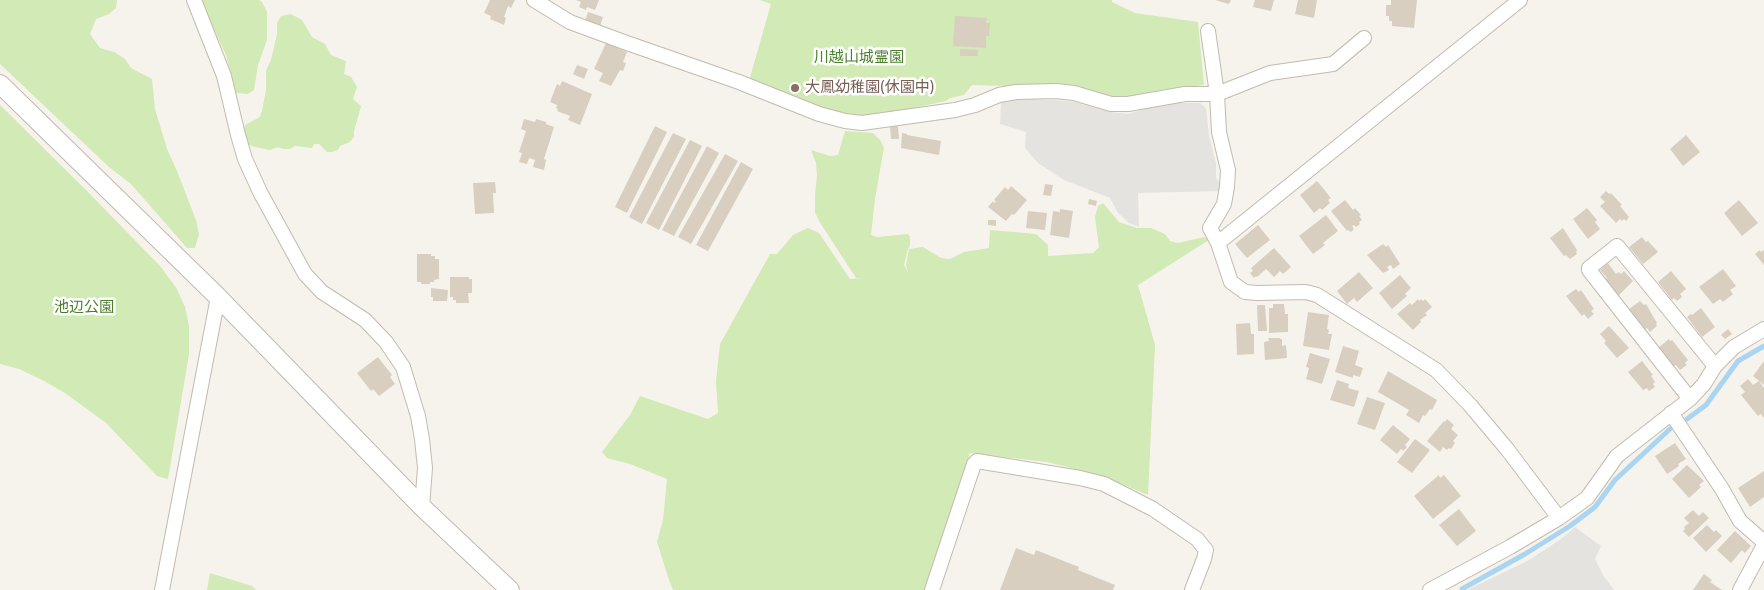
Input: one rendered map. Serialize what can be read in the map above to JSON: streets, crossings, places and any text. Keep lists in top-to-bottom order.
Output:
{
  "parks": ["川越山城霊園", "池辺公園"],
  "places": ["大鳳幼稚園(休園中)"]
}
